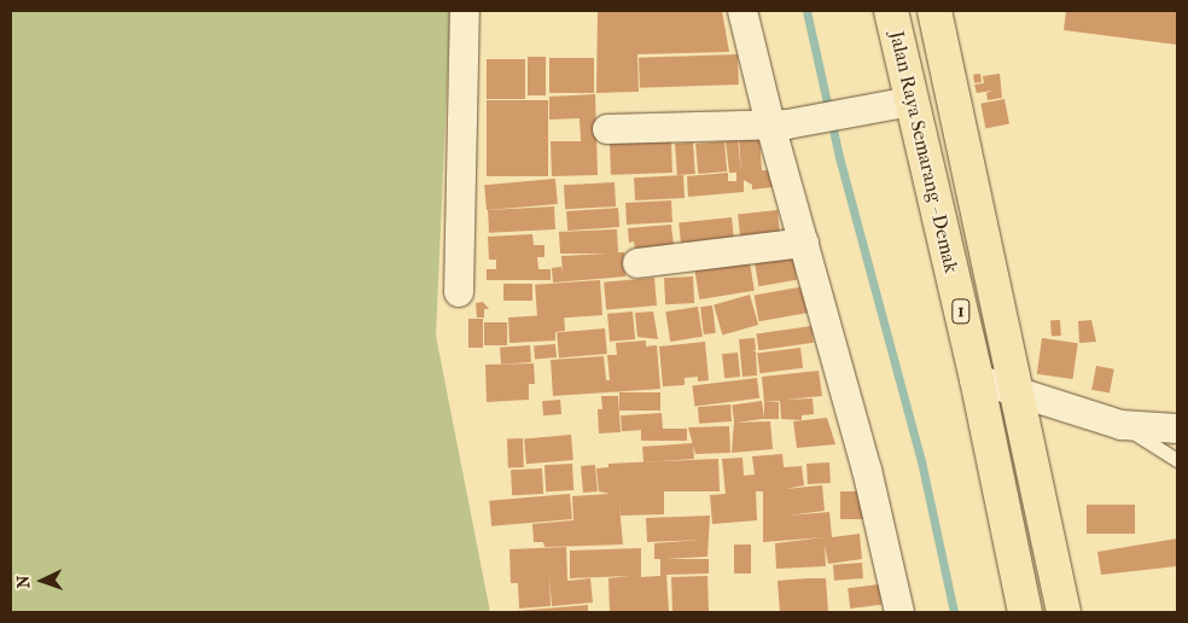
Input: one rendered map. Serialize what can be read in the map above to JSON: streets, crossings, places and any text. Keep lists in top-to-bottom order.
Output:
{
  "streets": {
    "highway": ["Jalan Raya Semarang - Demak", "1"]
  },
  "north": "left"
}
